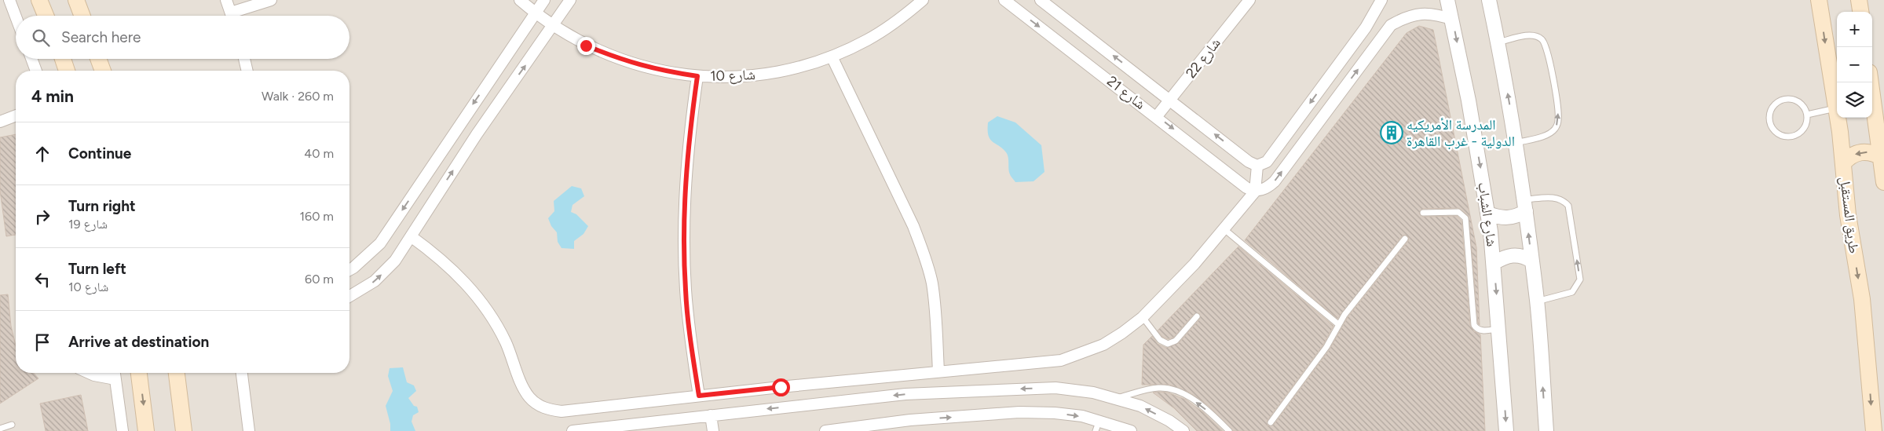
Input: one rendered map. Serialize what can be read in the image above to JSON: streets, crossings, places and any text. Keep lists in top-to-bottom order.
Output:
{
  "streets": {
    "main road": ["طريق المستقبل"],
    "street": [
      "شارع 22",
      "شارع 10",
      "شارع 21",
      "شارع الشباب"
    ]
  },
  "crossings": [
    ["شارع 22", "شارع 21"]
  ],
  "one_way": ["طريق المستقبل"],
  "places": {
    "building": ["المدرسة الأمريكيه الدولية - غرب القاهرة"]
  },
  "page": {
    "map_buttons": ["+", "−"],
    "search": "Search here",
    "heading": ["4 min", "Walk · 260 m"],
    "list": [
      ["Continue", "40 m"],
      ["Turn right", "شارع 19", "160 m"],
      ["Turn left", "شارع 10", "60 m"],
      "Arrive at destination"
    ]
  }
}
